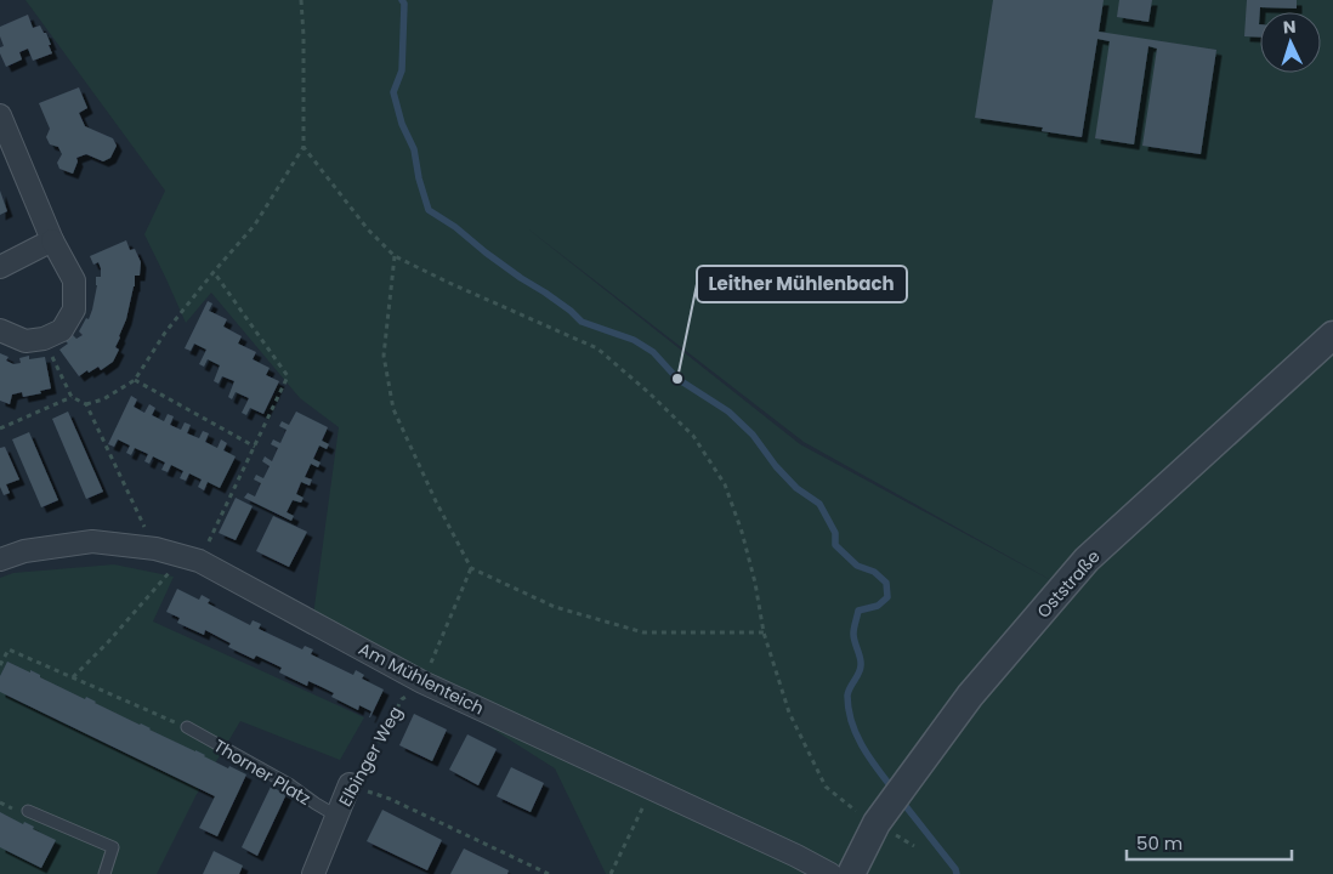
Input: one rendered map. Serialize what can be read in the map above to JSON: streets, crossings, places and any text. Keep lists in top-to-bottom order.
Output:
{
  "streets": {
    "street": ["Oststraße", "Am Mühlenteich", "Elbinger Weg"],
    "lane": ["Thorner Platz"]
  },
  "crossings": [
    ["Am Mühlenteich", "Elbinger Weg"],
    ["Elbinger Weg", "Thorner Platz"]
  ],
  "places": ["Leither Mühlenbach"],
  "scale_bar": "50 m",
  "north": "top"
}
